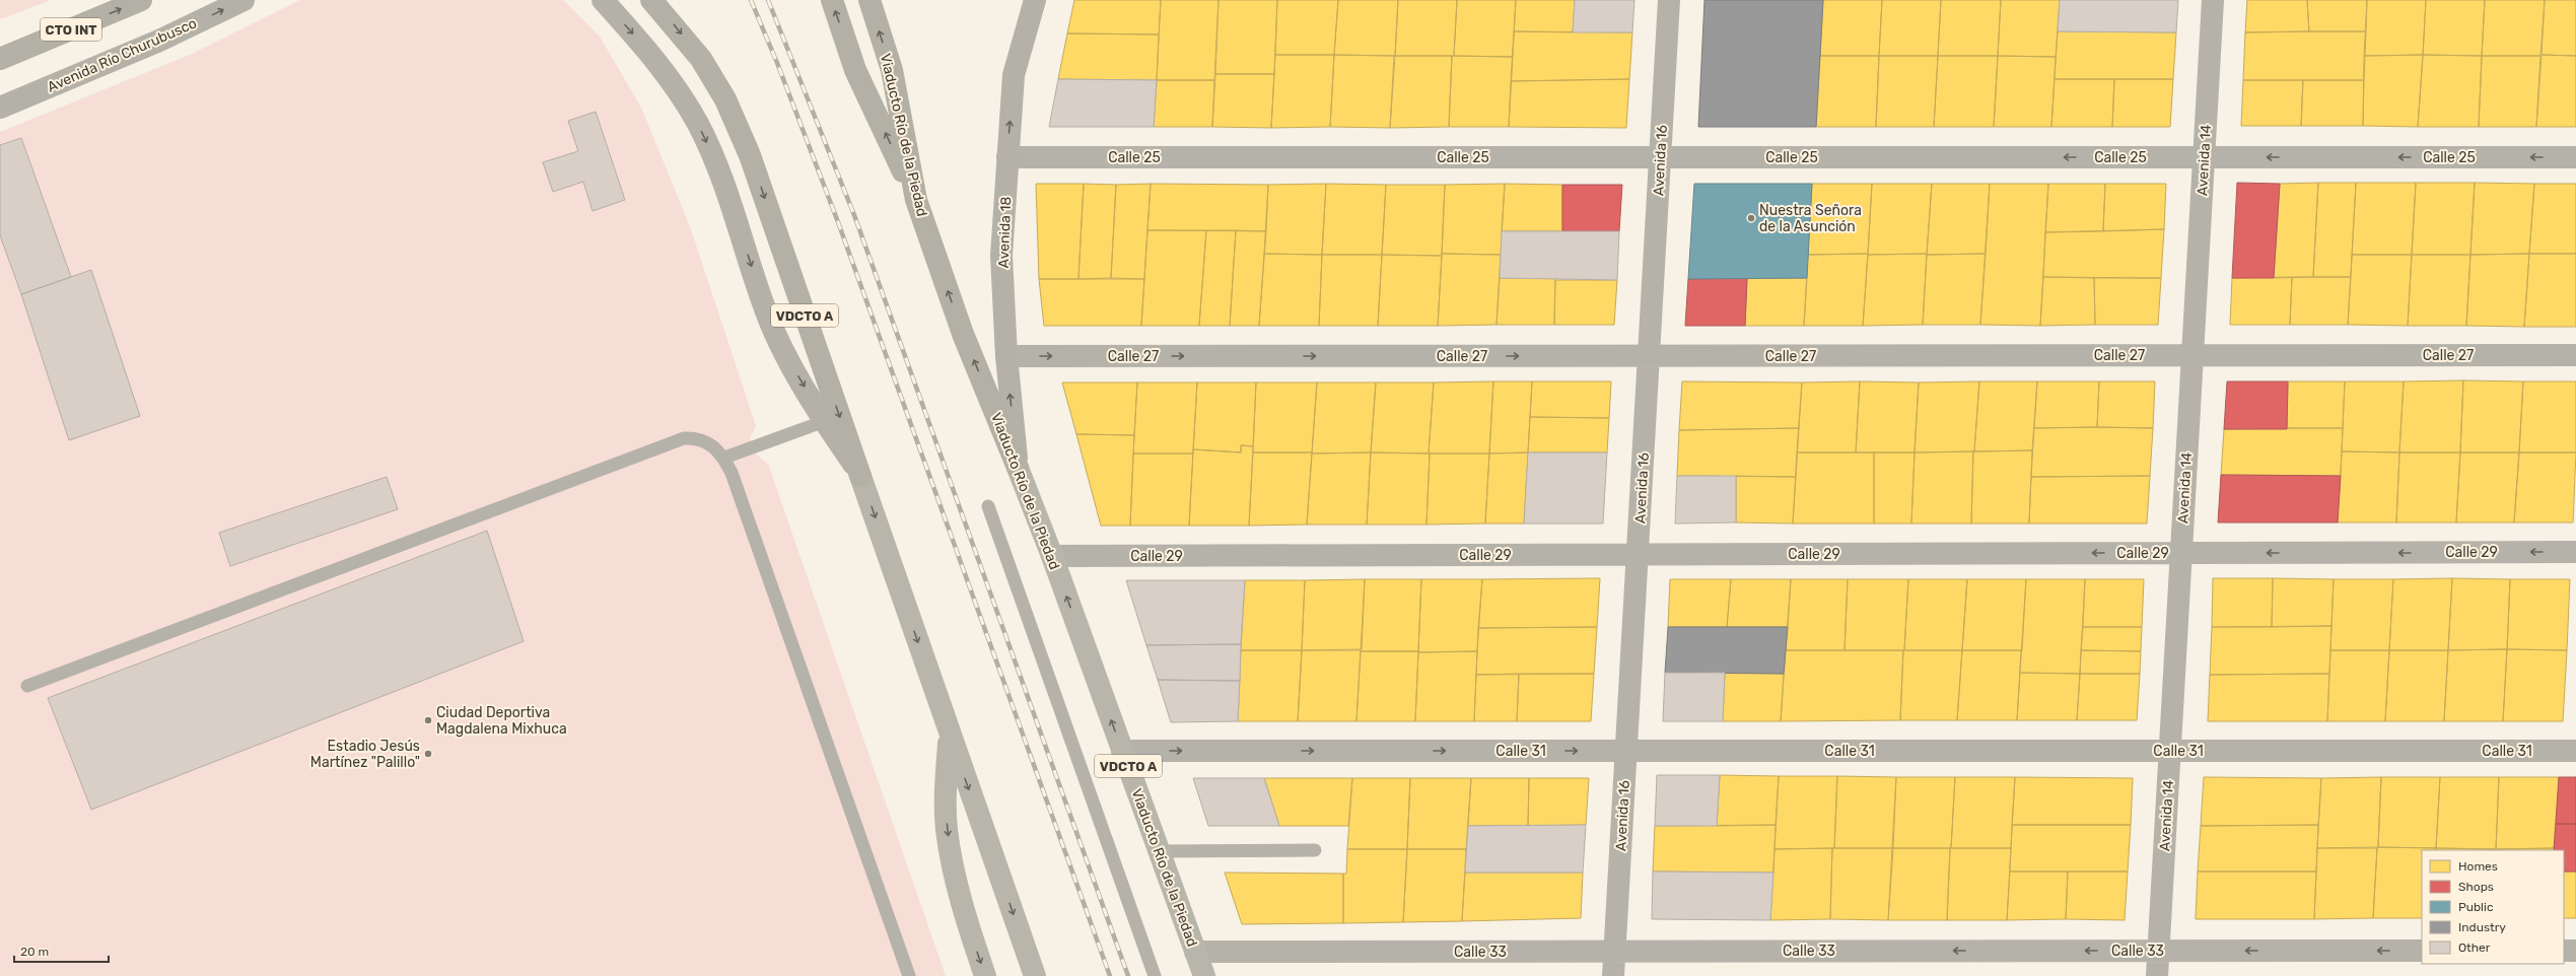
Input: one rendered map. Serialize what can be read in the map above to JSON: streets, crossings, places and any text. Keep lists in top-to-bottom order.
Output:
{
  "streets": {
    "highway": ["CTO INT", "Viaducto Río de la Piedad", "VDCTO A"],
    "main road": ["Avenida Río Churubusco", "Avenida 18"],
    "street": [
      "Calle 25",
      "Avenida 16",
      "Avenida 14",
      "Calle 27",
      "Calle 29",
      "Calle 31",
      "Calle 33"
    ]
  },
  "crossings": [
    ["Viaducto Río de la Piedad", "Avenida 18"],
    ["Viaducto Río de la Piedad", "Calle 29"],
    ["Viaducto Río de la Piedad", "Calle 31"],
    ["Viaducto Río de la Piedad", "Calle 33"],
    ["Calle 25", "Avenida 16"],
    ["Calle 25", "Avenida 14"],
    ["Calle 25", "Avenida 18"],
    ["Avenida 16", "Calle 27"],
    ["Avenida 16", "Calle 29"],
    ["Avenida 16", "Calle 31"],
    ["Avenida 16", "Calle 33"],
    ["Avenida 14", "Calle 27"],
    ["Avenida 14", "Calle 29"],
    ["Avenida 14", "Calle 31"],
    ["Avenida 14", "Calle 33"],
    ["Avenida 18", "Calle 27"]
  ],
  "one_way": [
    "Avenida Río Churubusco",
    "Calle 25",
    "Avenida 18",
    "Calle 27",
    "Calle 29",
    "Calle 33"
  ],
  "places": ["Nuestra Señora de la Asunción", "Ciudad Deportiva Magdalena Mixhuca", "Estadio Jesús Martínez \"Palillo\""],
  "legend": [
    "Homes",
    "Shops",
    "Public",
    "Industry",
    "Other"
  ],
  "scale_bar": "20 m"
}
